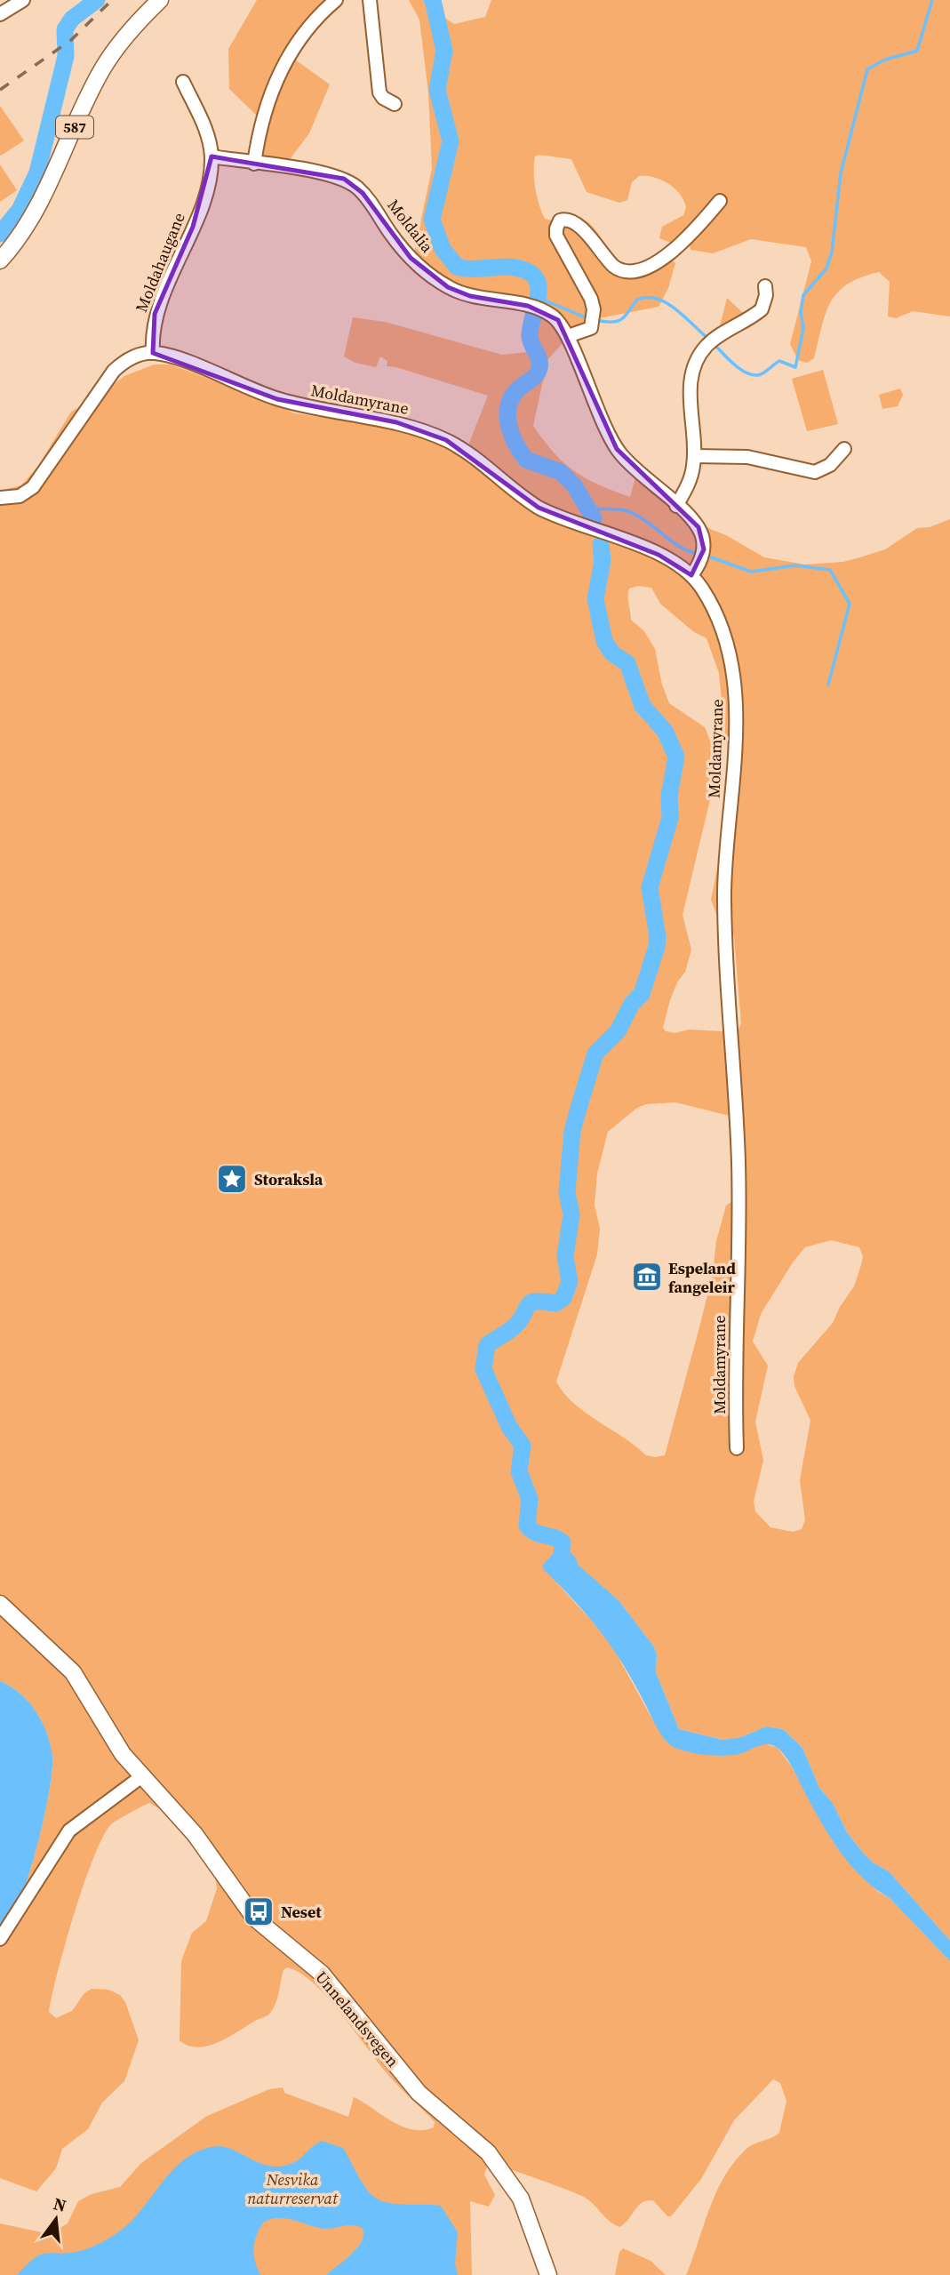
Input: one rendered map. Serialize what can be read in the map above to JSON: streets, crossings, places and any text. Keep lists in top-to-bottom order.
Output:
{
  "streets": {
    "main road": ["587", "Unnelandsvegen"],
    "street": ["Moldalia", "Moldahaugane", "Moldamyrane"]
  },
  "crossings": [
    ["Moldalia", "Moldahaugane"],
    ["Moldalia", "Moldamyrane"],
    ["Moldahaugane", "Moldamyrane"]
  ],
  "parks": ["Nesvika naturreservat"],
  "places": {
    "place": ["Storaksla"],
    "museum": ["Espeland fangeleir"],
    "bus stop": ["Neset"]
  },
  "north": "top"
}
